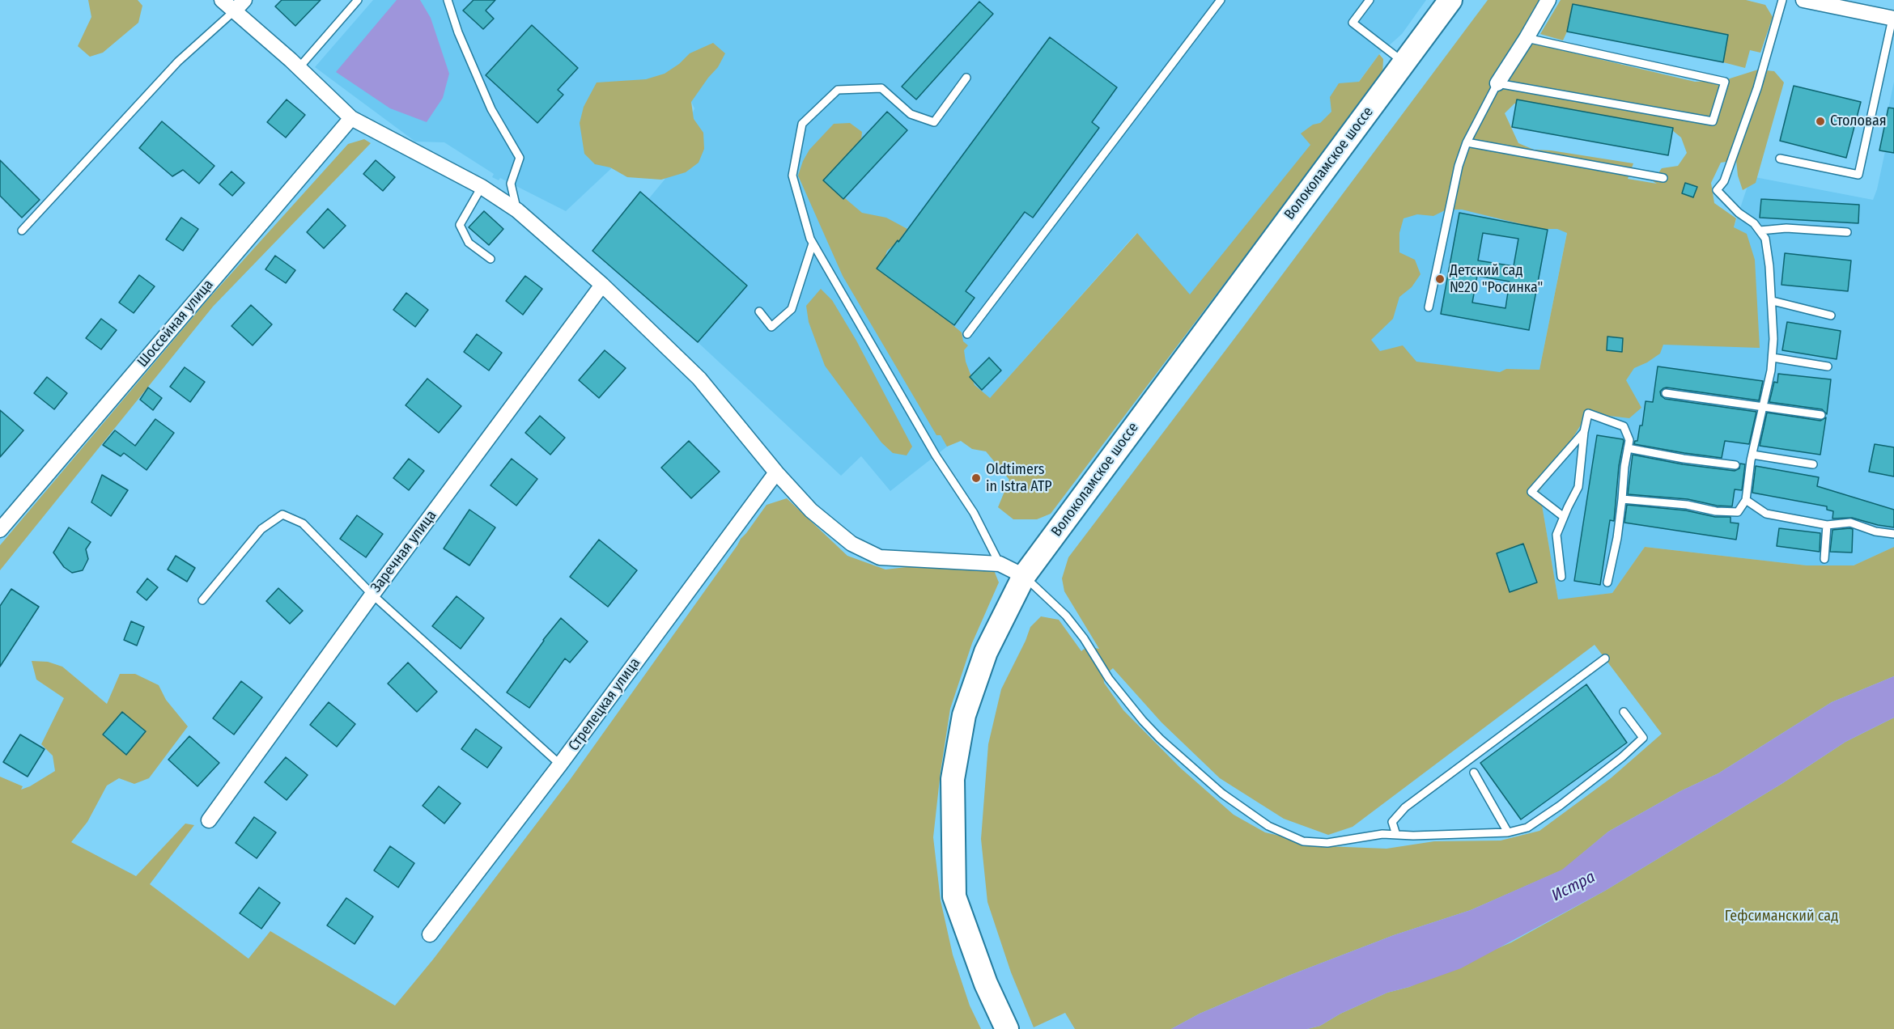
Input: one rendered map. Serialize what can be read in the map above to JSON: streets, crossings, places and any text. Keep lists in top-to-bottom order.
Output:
{
  "streets": {
    "main road": ["Волоколамское шоссе"],
    "street": ["Шоссейная улица", "Заречная улица", "Стрелецкая улица"]
  },
  "water": ["Истра"],
  "parks": ["Гефсиманский сад"],
  "places": ["Столовая", "Детский сад №20 \"Росинка\"", "Oldtimers in Istra ATP"]
}
